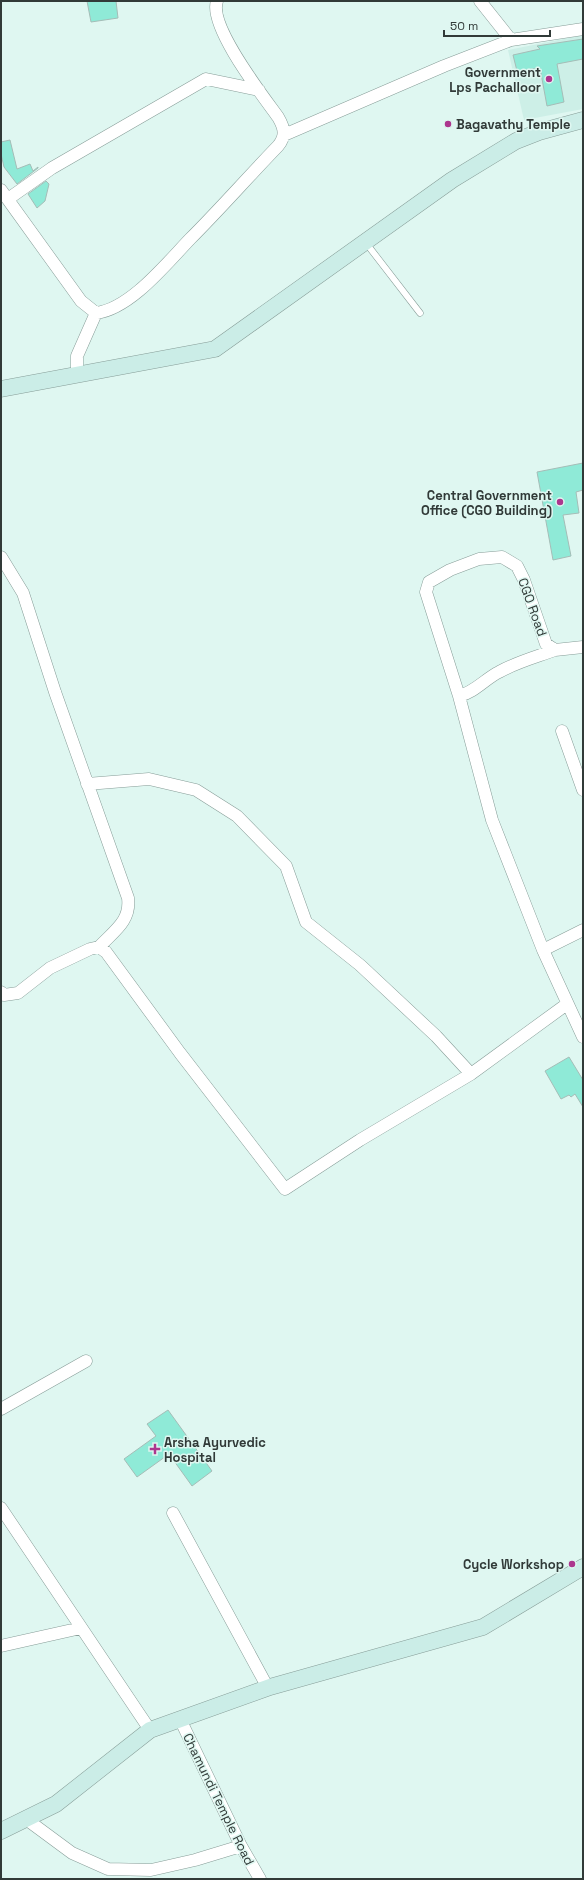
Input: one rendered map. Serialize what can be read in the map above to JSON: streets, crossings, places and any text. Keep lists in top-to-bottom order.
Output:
{
  "streets": {
    "street": ["CGO Road", "Chamundi Temple Road"]
  },
  "places": {
    "other": [
      "Government Lps Pachalloor",
      "Bagavathy Temple",
      "Central Government Office (CGO Building)",
      "Cycle Workshop"
    ],
    "health": ["Arsha Ayurvedic Hospital"]
  },
  "scale_bar": "50 m"
}
